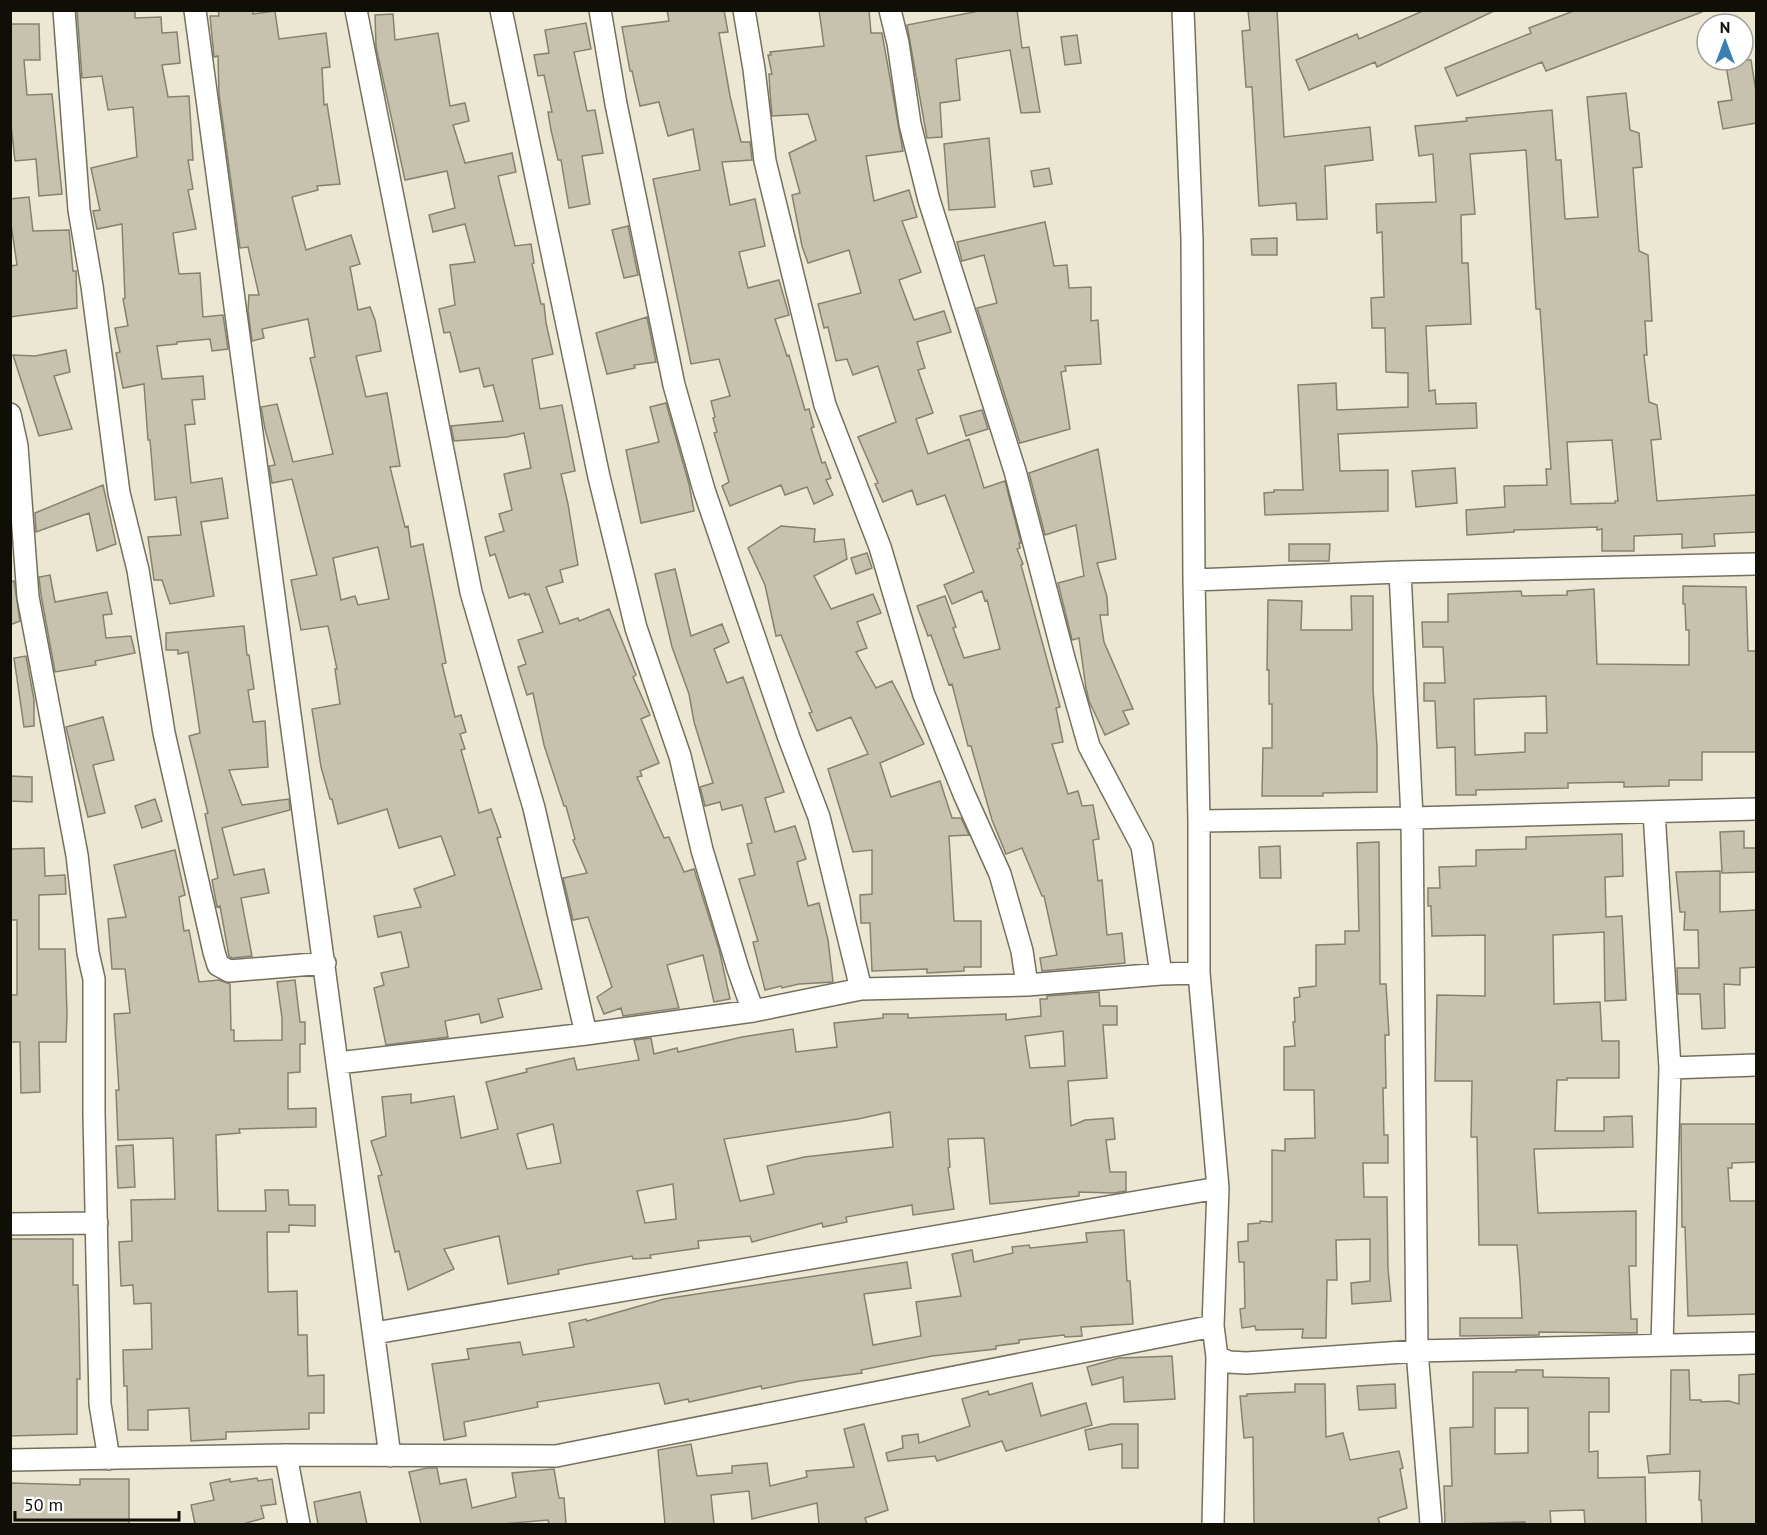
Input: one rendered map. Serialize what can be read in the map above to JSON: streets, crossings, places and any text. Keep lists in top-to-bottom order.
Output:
{
  "scale_bar": "50 m",
  "north": "top"
}
